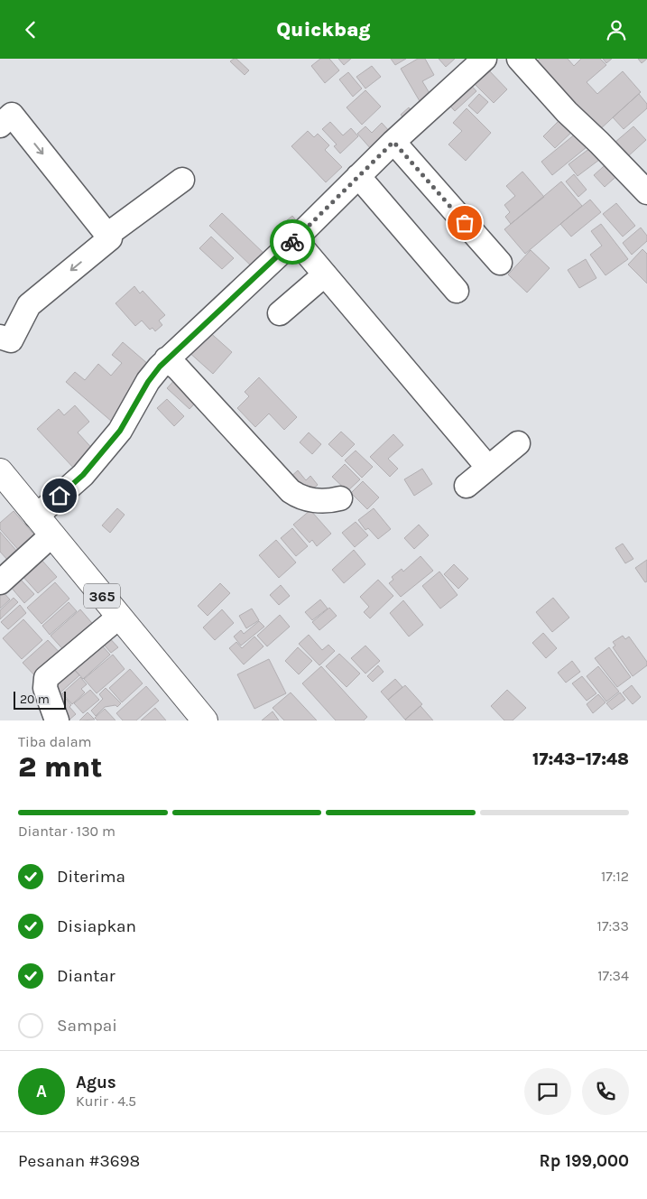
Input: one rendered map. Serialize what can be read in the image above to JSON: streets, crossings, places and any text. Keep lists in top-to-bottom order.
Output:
{
  "streets": {
    "main road": ["365"]
  },
  "scale_bar": "20 m",
  "page": {
    "header": "Quickbag",
    "scale": "20 m",
    "heading": ["2 mnt", "Tiba dalam", "17:43–17:48"],
    "panel": [
      "Agus",
      "Kurir · 4.5",
      "Pesanan #3698",
      "Rp 199,000"
    ],
    "bar": "Diantar · 130 m",
    "list": [
      ["Diterima", "17:12"],
      ["Disiapkan", "17:33"],
      ["Diantar", "17:34"],
      "Sampai"
    ],
    "round": "A"
  }
}
